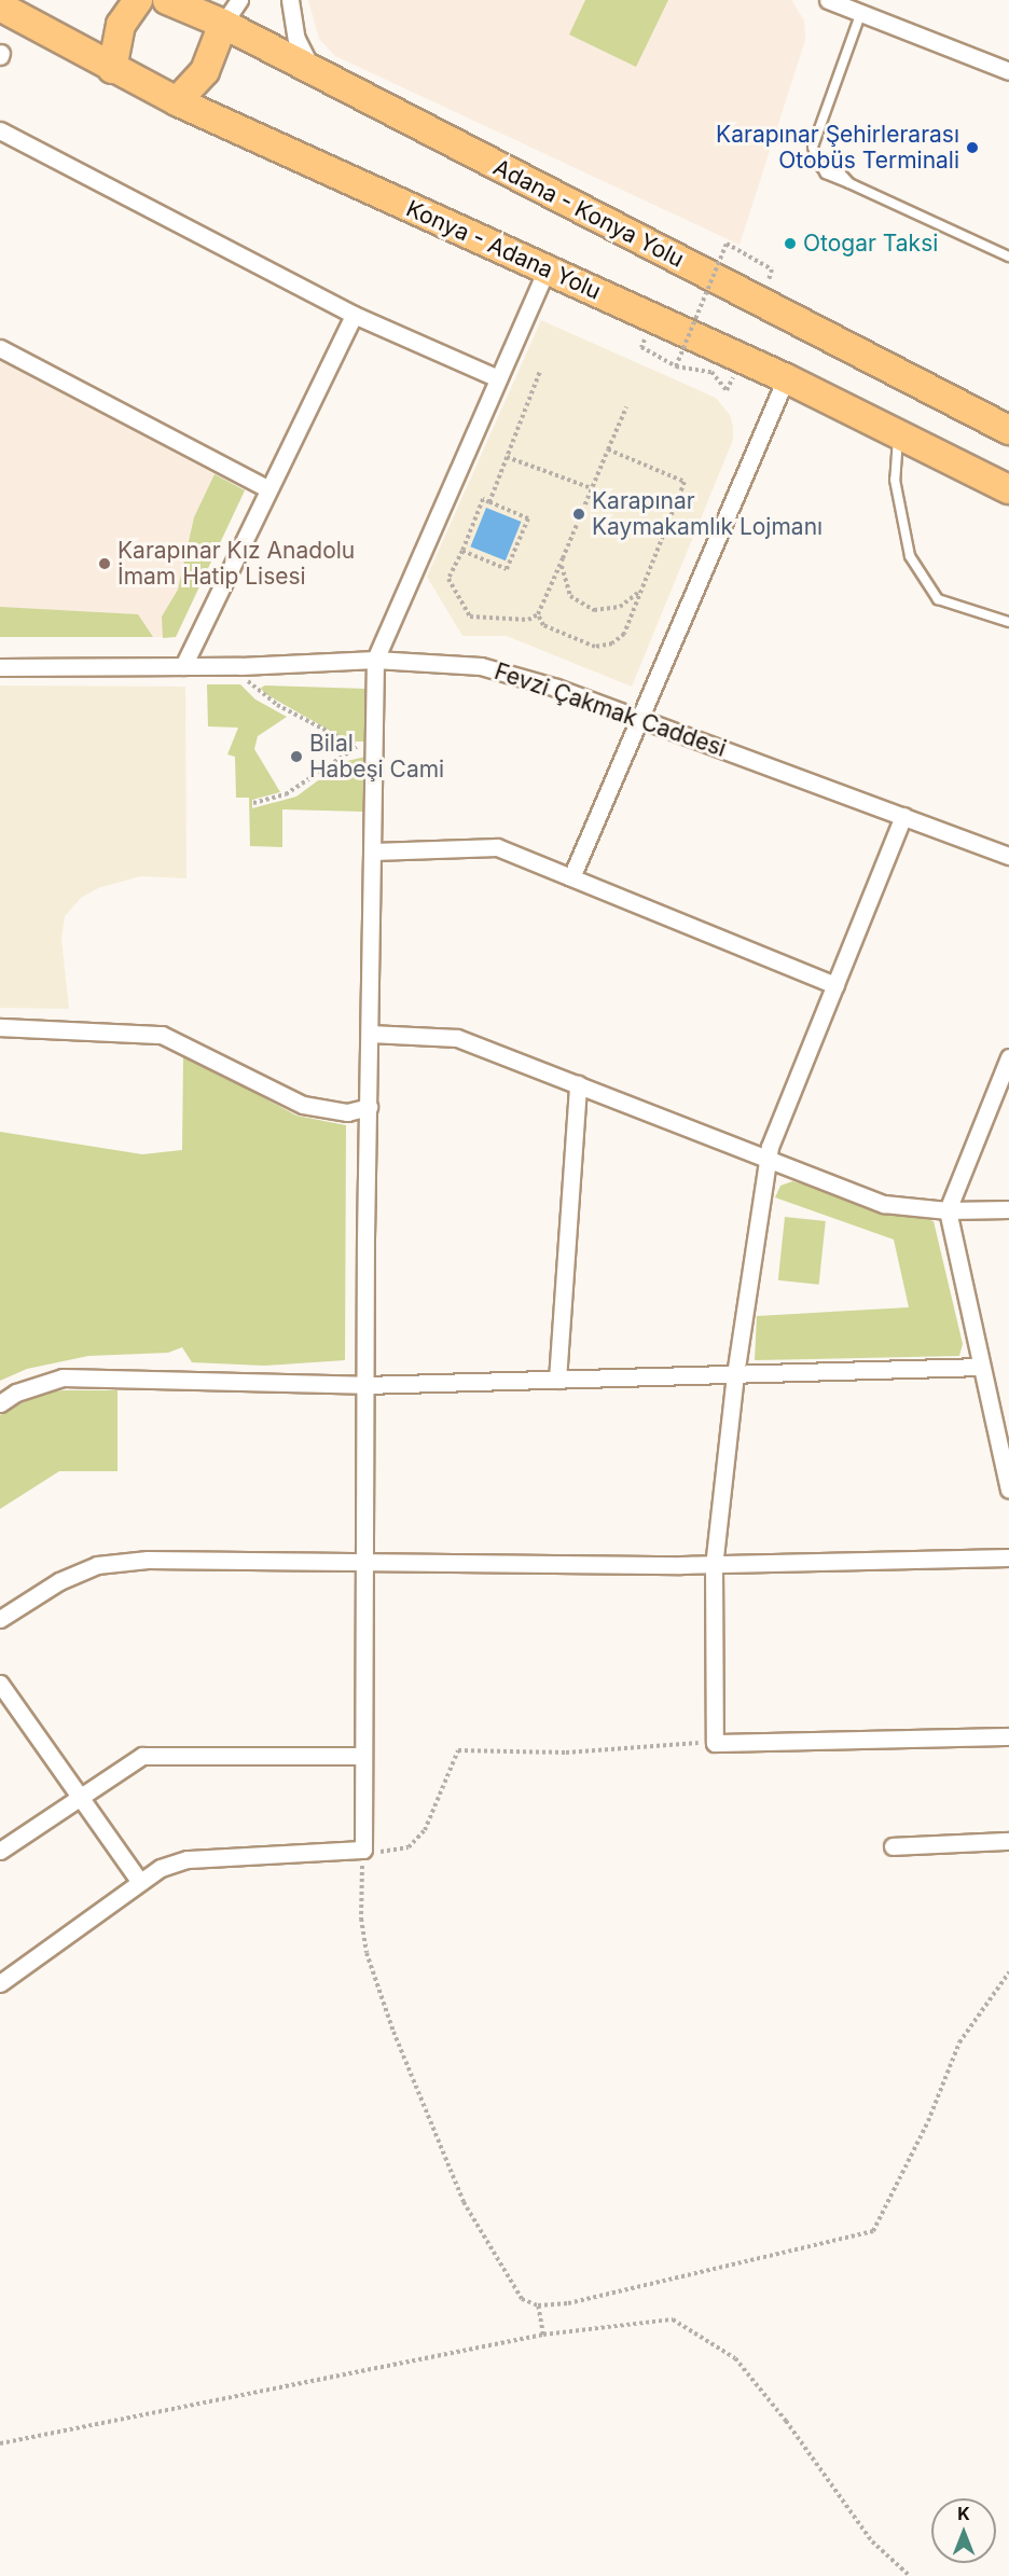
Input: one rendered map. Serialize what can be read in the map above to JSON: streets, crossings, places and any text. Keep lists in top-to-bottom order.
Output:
{
  "streets": {
    "highway": ["Adana - Konya Yolu", "Konya - Adana Yolu"],
    "street": ["Fevzi Çakmak Caddesi"]
  },
  "places": [
    "Karapınar Şehirlerarası Otobüs Terminali",
    "Otogar Taksi",
    "Karapınar Kaymakamlık Lojmanı",
    "Karapınar Kız Anadolu İmam Hatip Lisesi",
    "Bilal Habeşi Cami"
  ],
  "north": "top"
}
